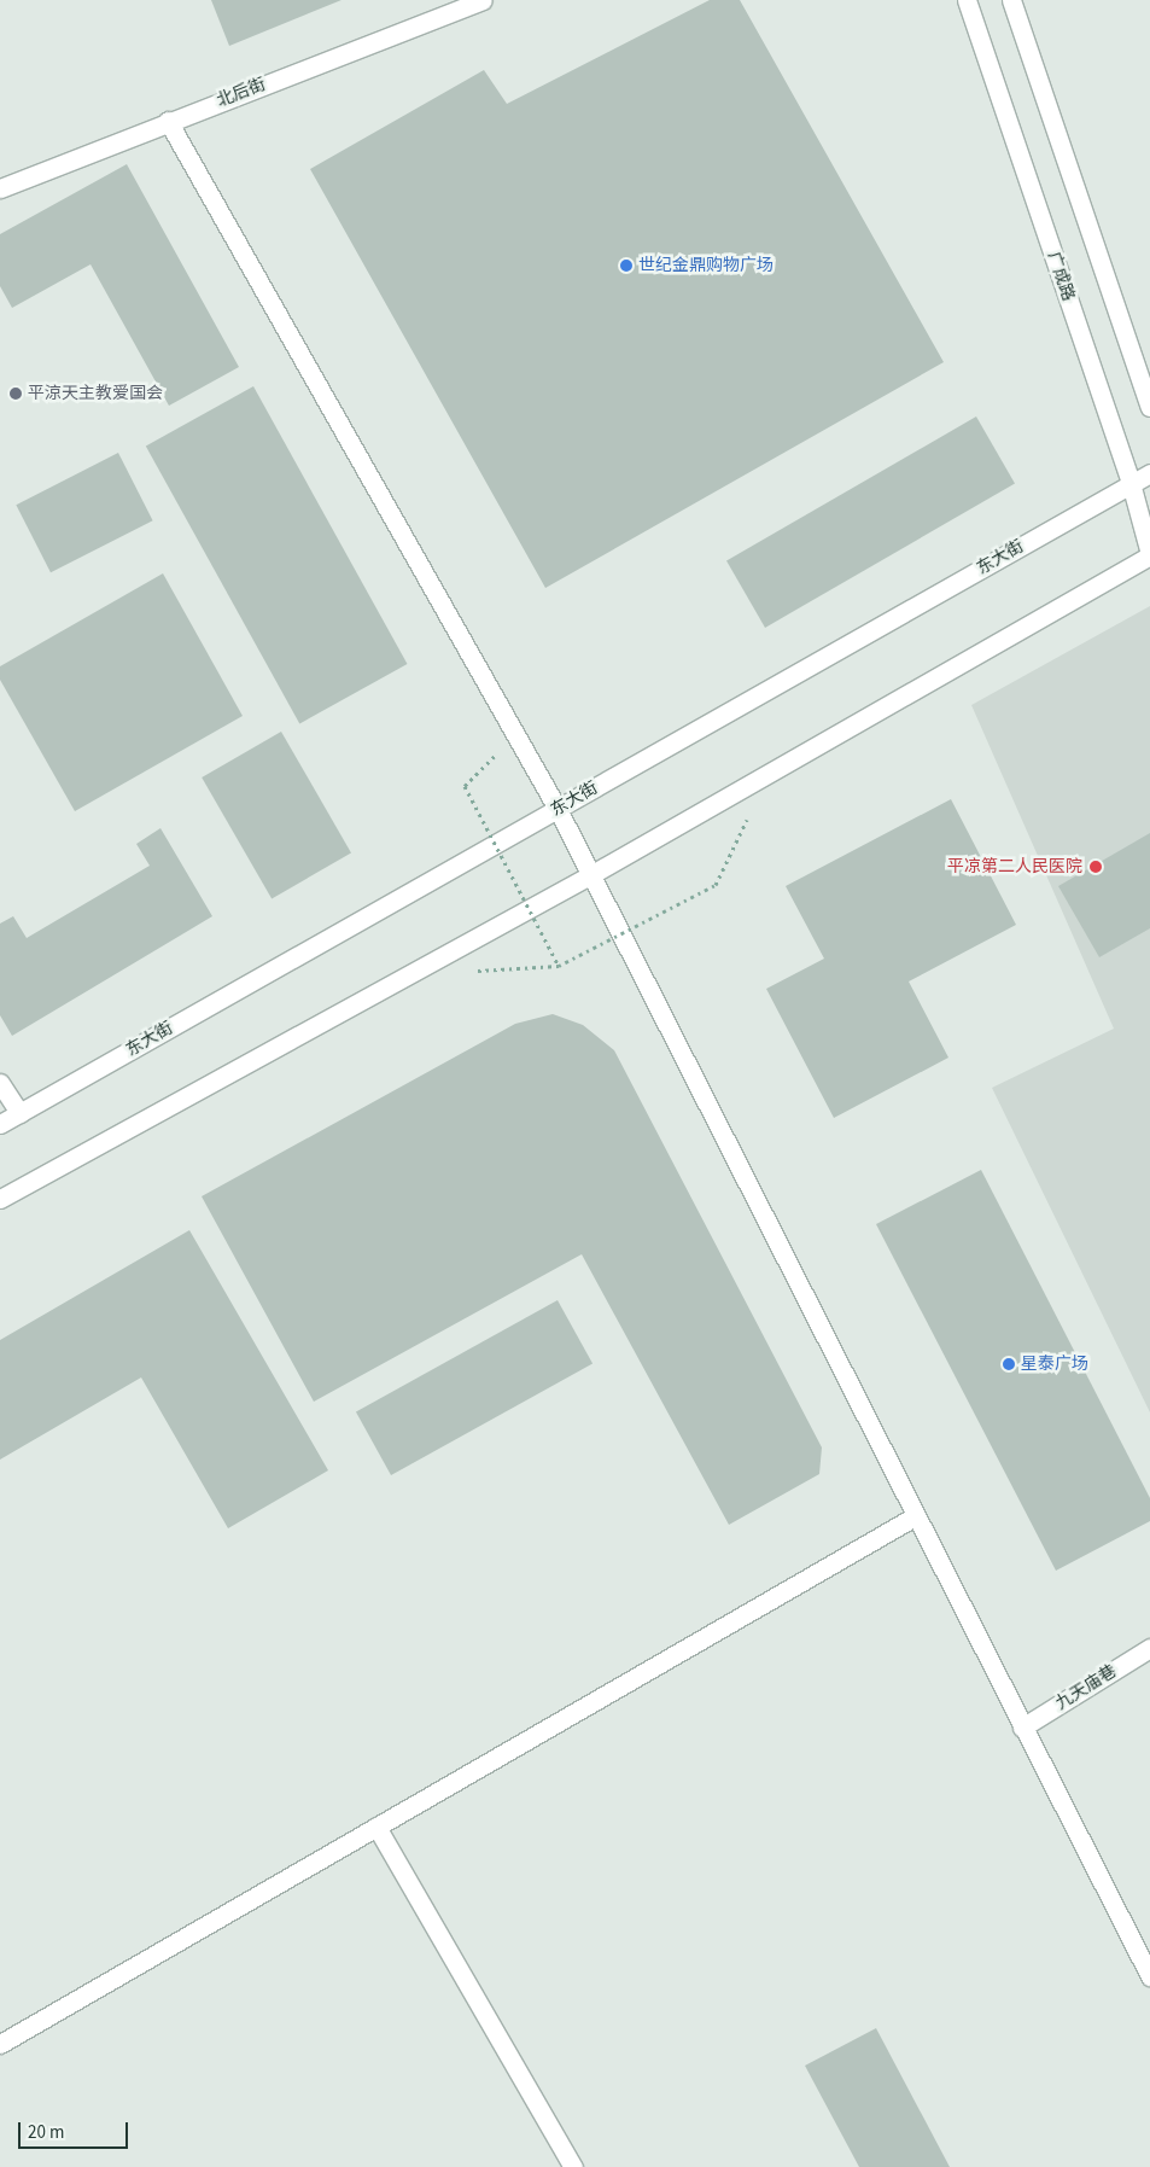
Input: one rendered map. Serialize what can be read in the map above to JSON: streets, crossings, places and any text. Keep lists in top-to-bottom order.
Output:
{
  "streets": {
    "street": [
      "北后街",
      "广成路",
      "东大街",
      "九天庙巷"
    ]
  },
  "crossings": [
    ["广成路", "东大街"]
  ],
  "places": [
    "世纪金鼎购物广场",
    "平涼天主教爱国会",
    "平凉第二人民医院",
    "星泰广场"
  ],
  "scale_bar": "20 m"
}
